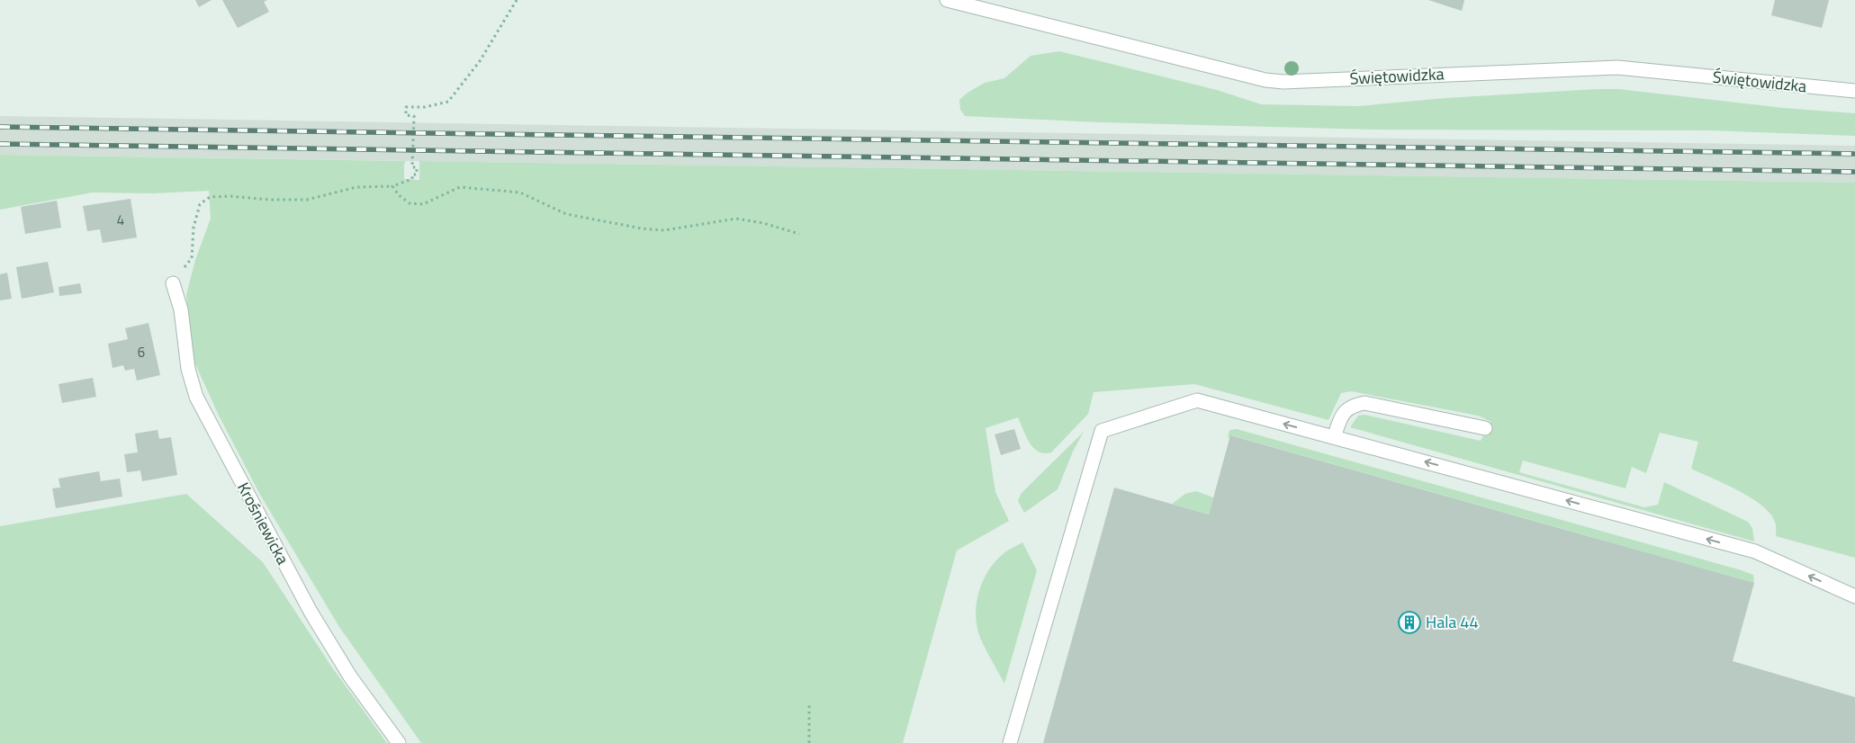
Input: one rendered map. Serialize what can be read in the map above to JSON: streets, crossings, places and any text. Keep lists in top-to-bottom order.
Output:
{
  "streets": {
    "street": ["Świętowidzka", "Krośniewicka"]
  },
  "places": {
    "building": ["Hala 44"]
  },
  "house_numbers": ["4", "6"]
}
